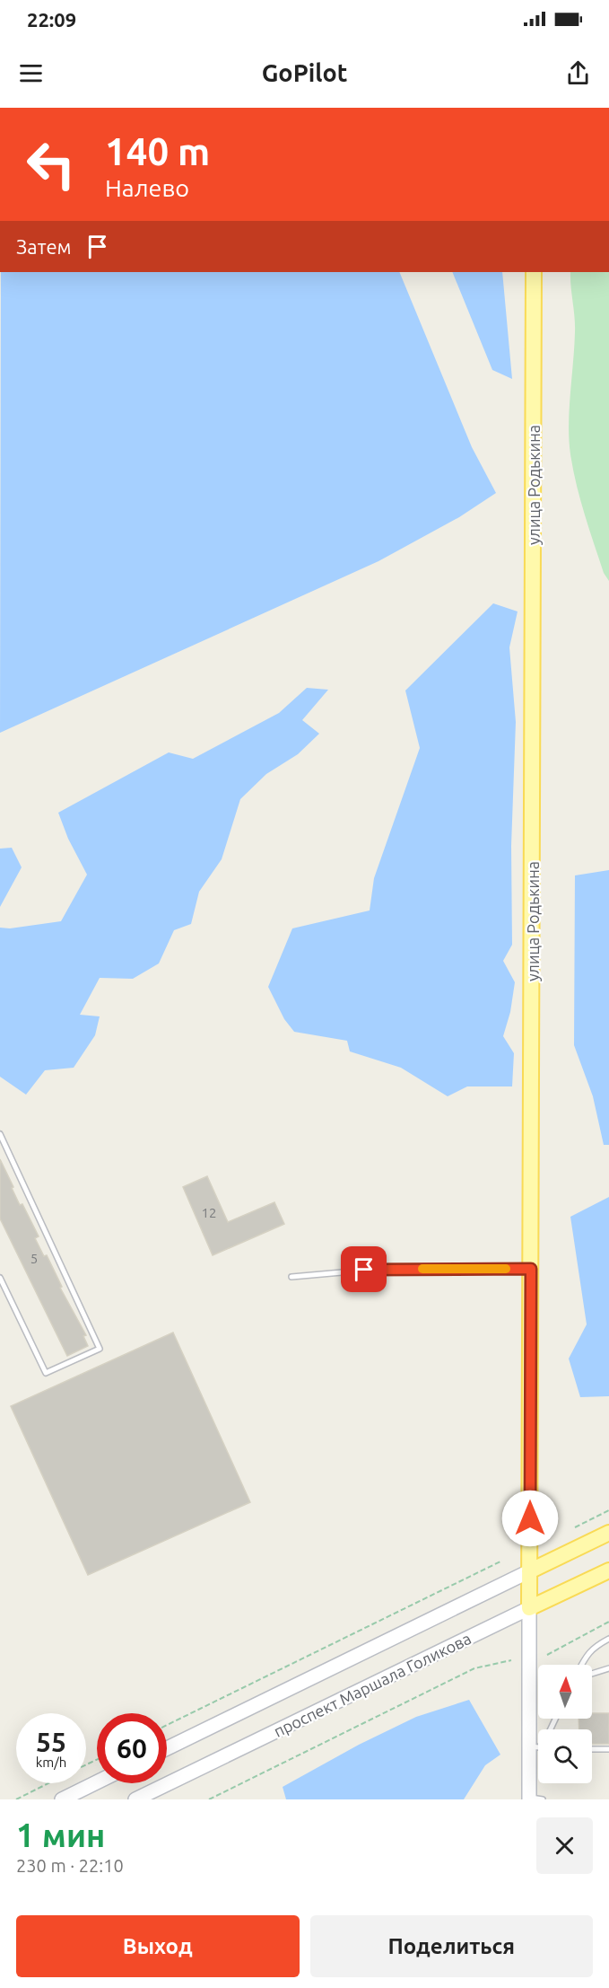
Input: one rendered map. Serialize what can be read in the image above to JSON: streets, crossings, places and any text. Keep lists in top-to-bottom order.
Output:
{
  "streets": {
    "main road": ["улица Родькина", "проспект Маршала Голикова"]
  },
  "crossings": [
    ["улица Родькина", "проспект Маршала Голикова"]
  ],
  "house_numbers": ["12", "5"],
  "north": "top",
  "page": {
    "status": "22:09",
    "header": "GoPilot",
    "turn": ["140 m", "Налево"],
    "then": "Затем",
    "speed": "55 km/h",
    "limit": "60",
    "heading": ["1 мин", "230 m · 22:10"],
    "buttons": ["Выход", "Поделиться"]
  }
}
